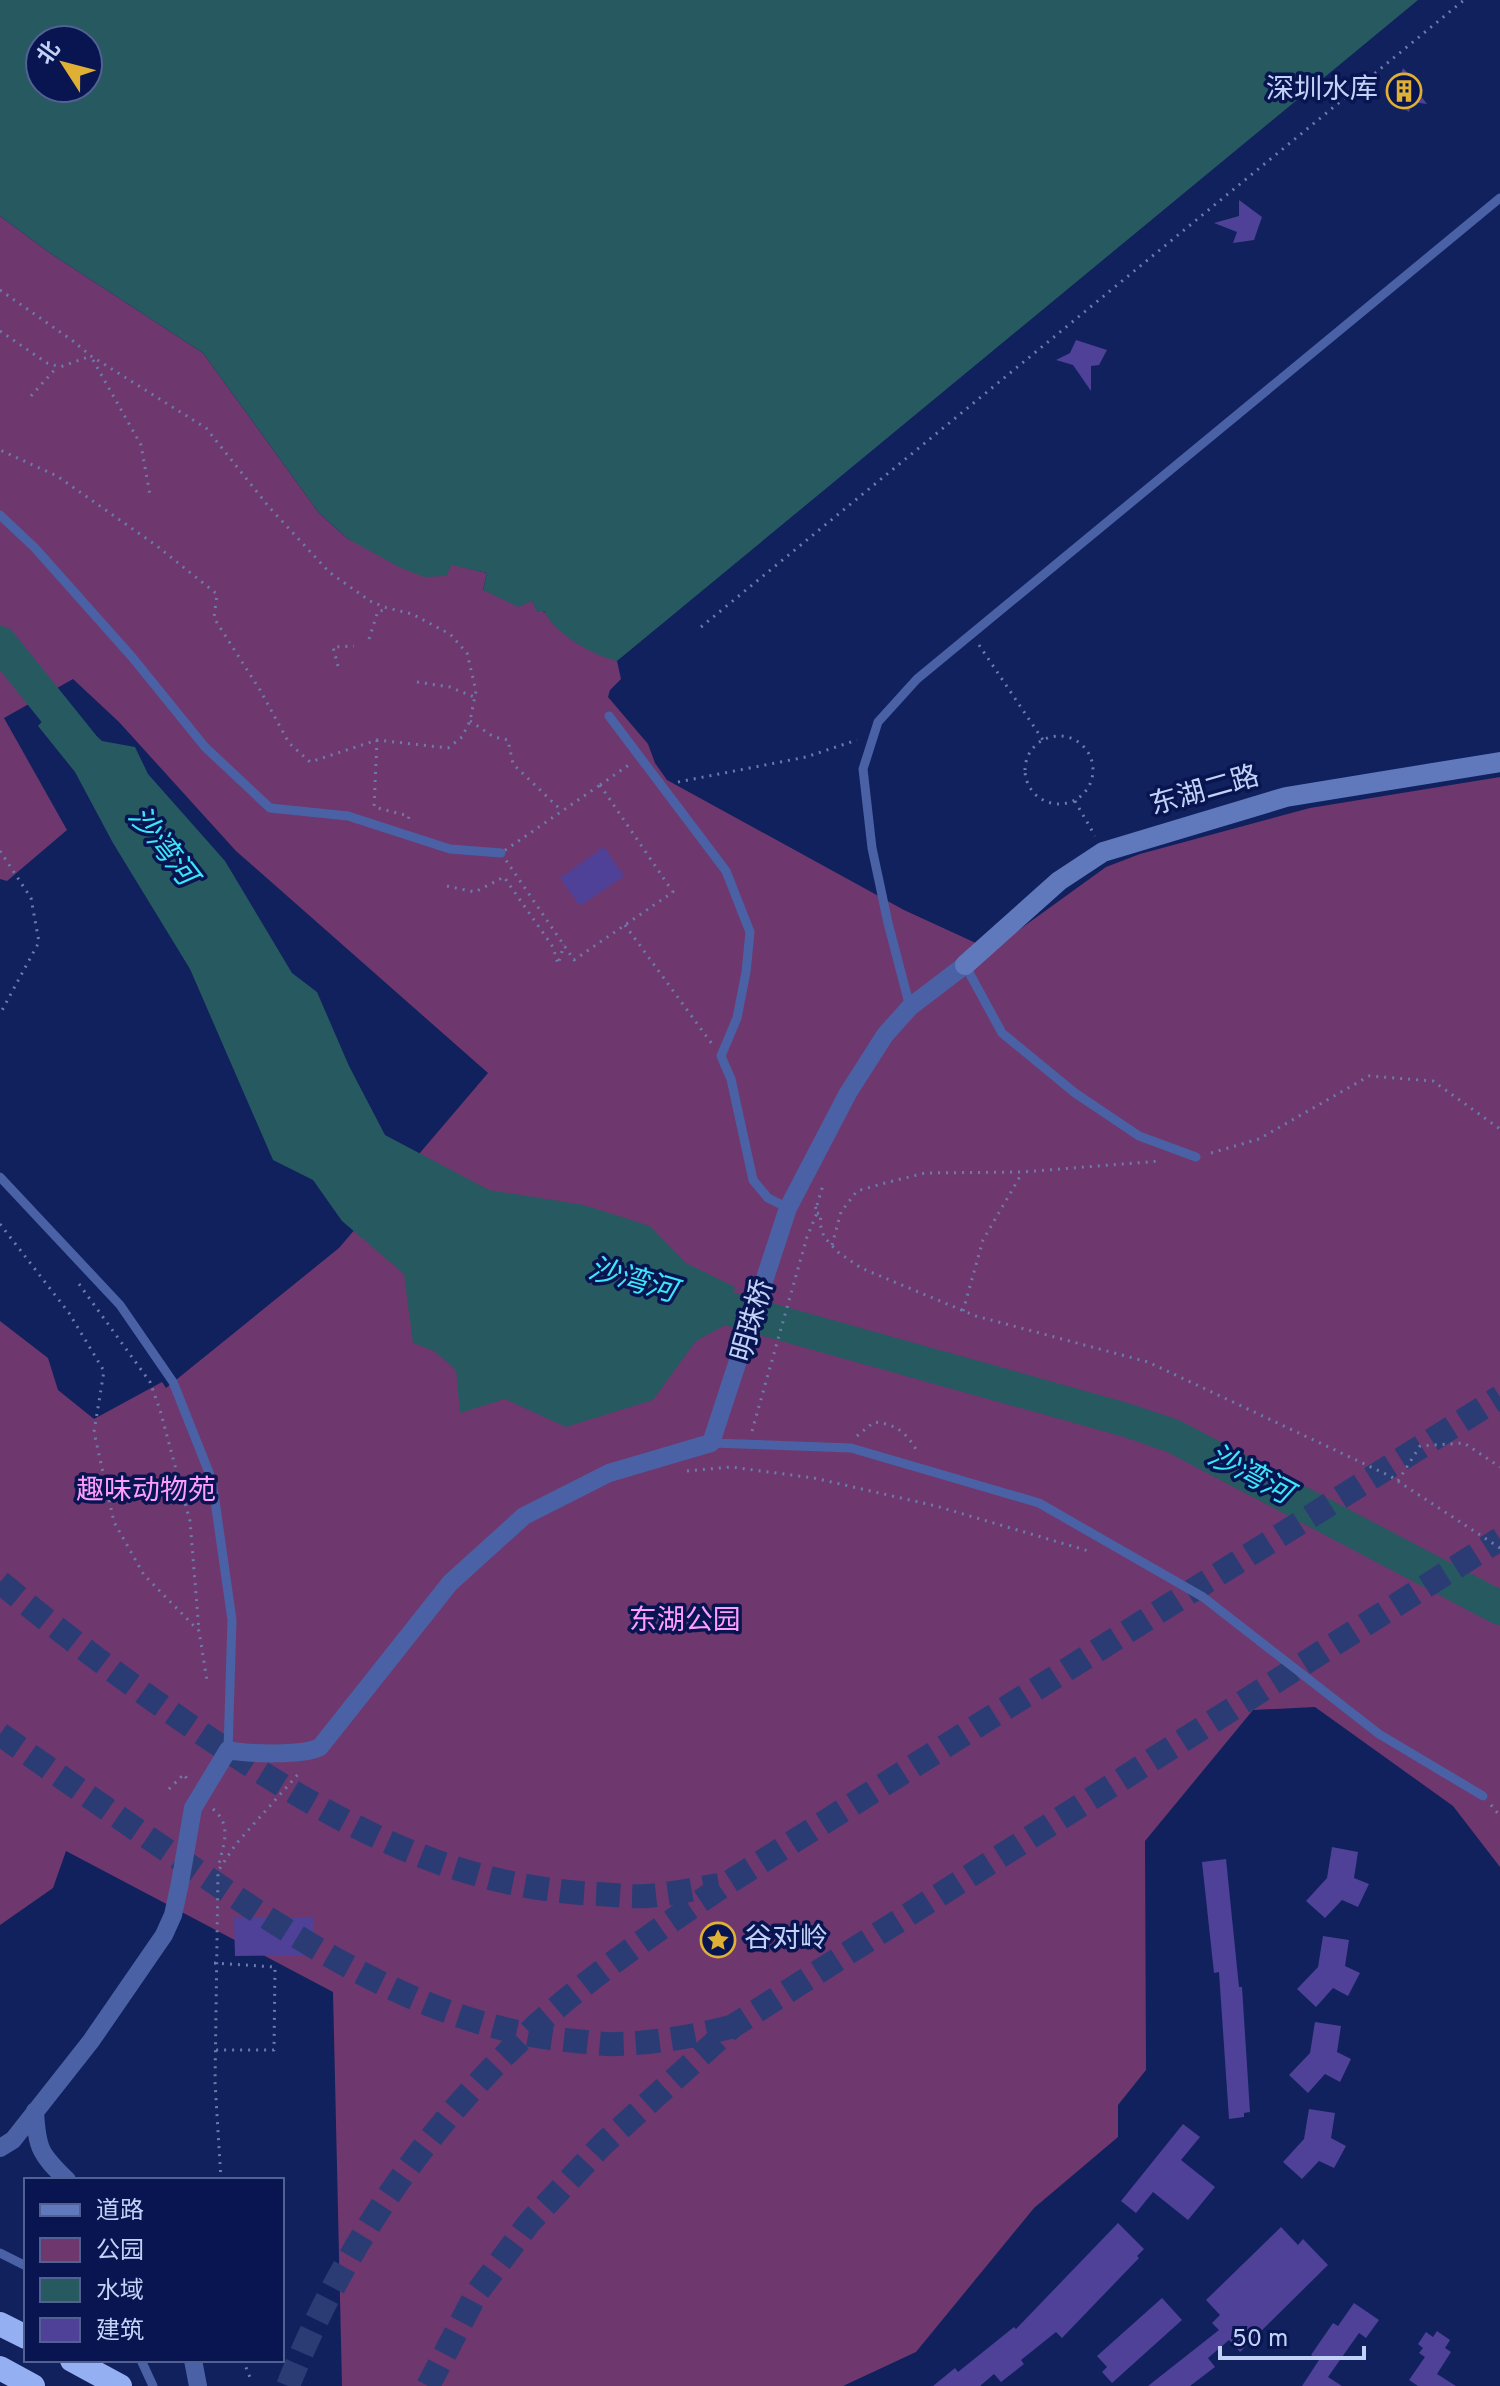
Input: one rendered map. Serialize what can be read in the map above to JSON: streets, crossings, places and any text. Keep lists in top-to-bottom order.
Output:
{
  "streets": {
    "street": ["东湖二路", "明珠桥"]
  },
  "crossings": [
    ["东湖二路", "明珠桥"]
  ],
  "water": ["沙湾河"],
  "parks": ["趣味动物苑", "东湖公园"],
  "places": {
    "building": ["深圳水库"],
    "place": ["谷对岭"]
  },
  "legend": [
    "道路",
    "公园",
    "水域",
    "建筑"
  ],
  "scale_bar": "50 m",
  "north": "top left"
}
